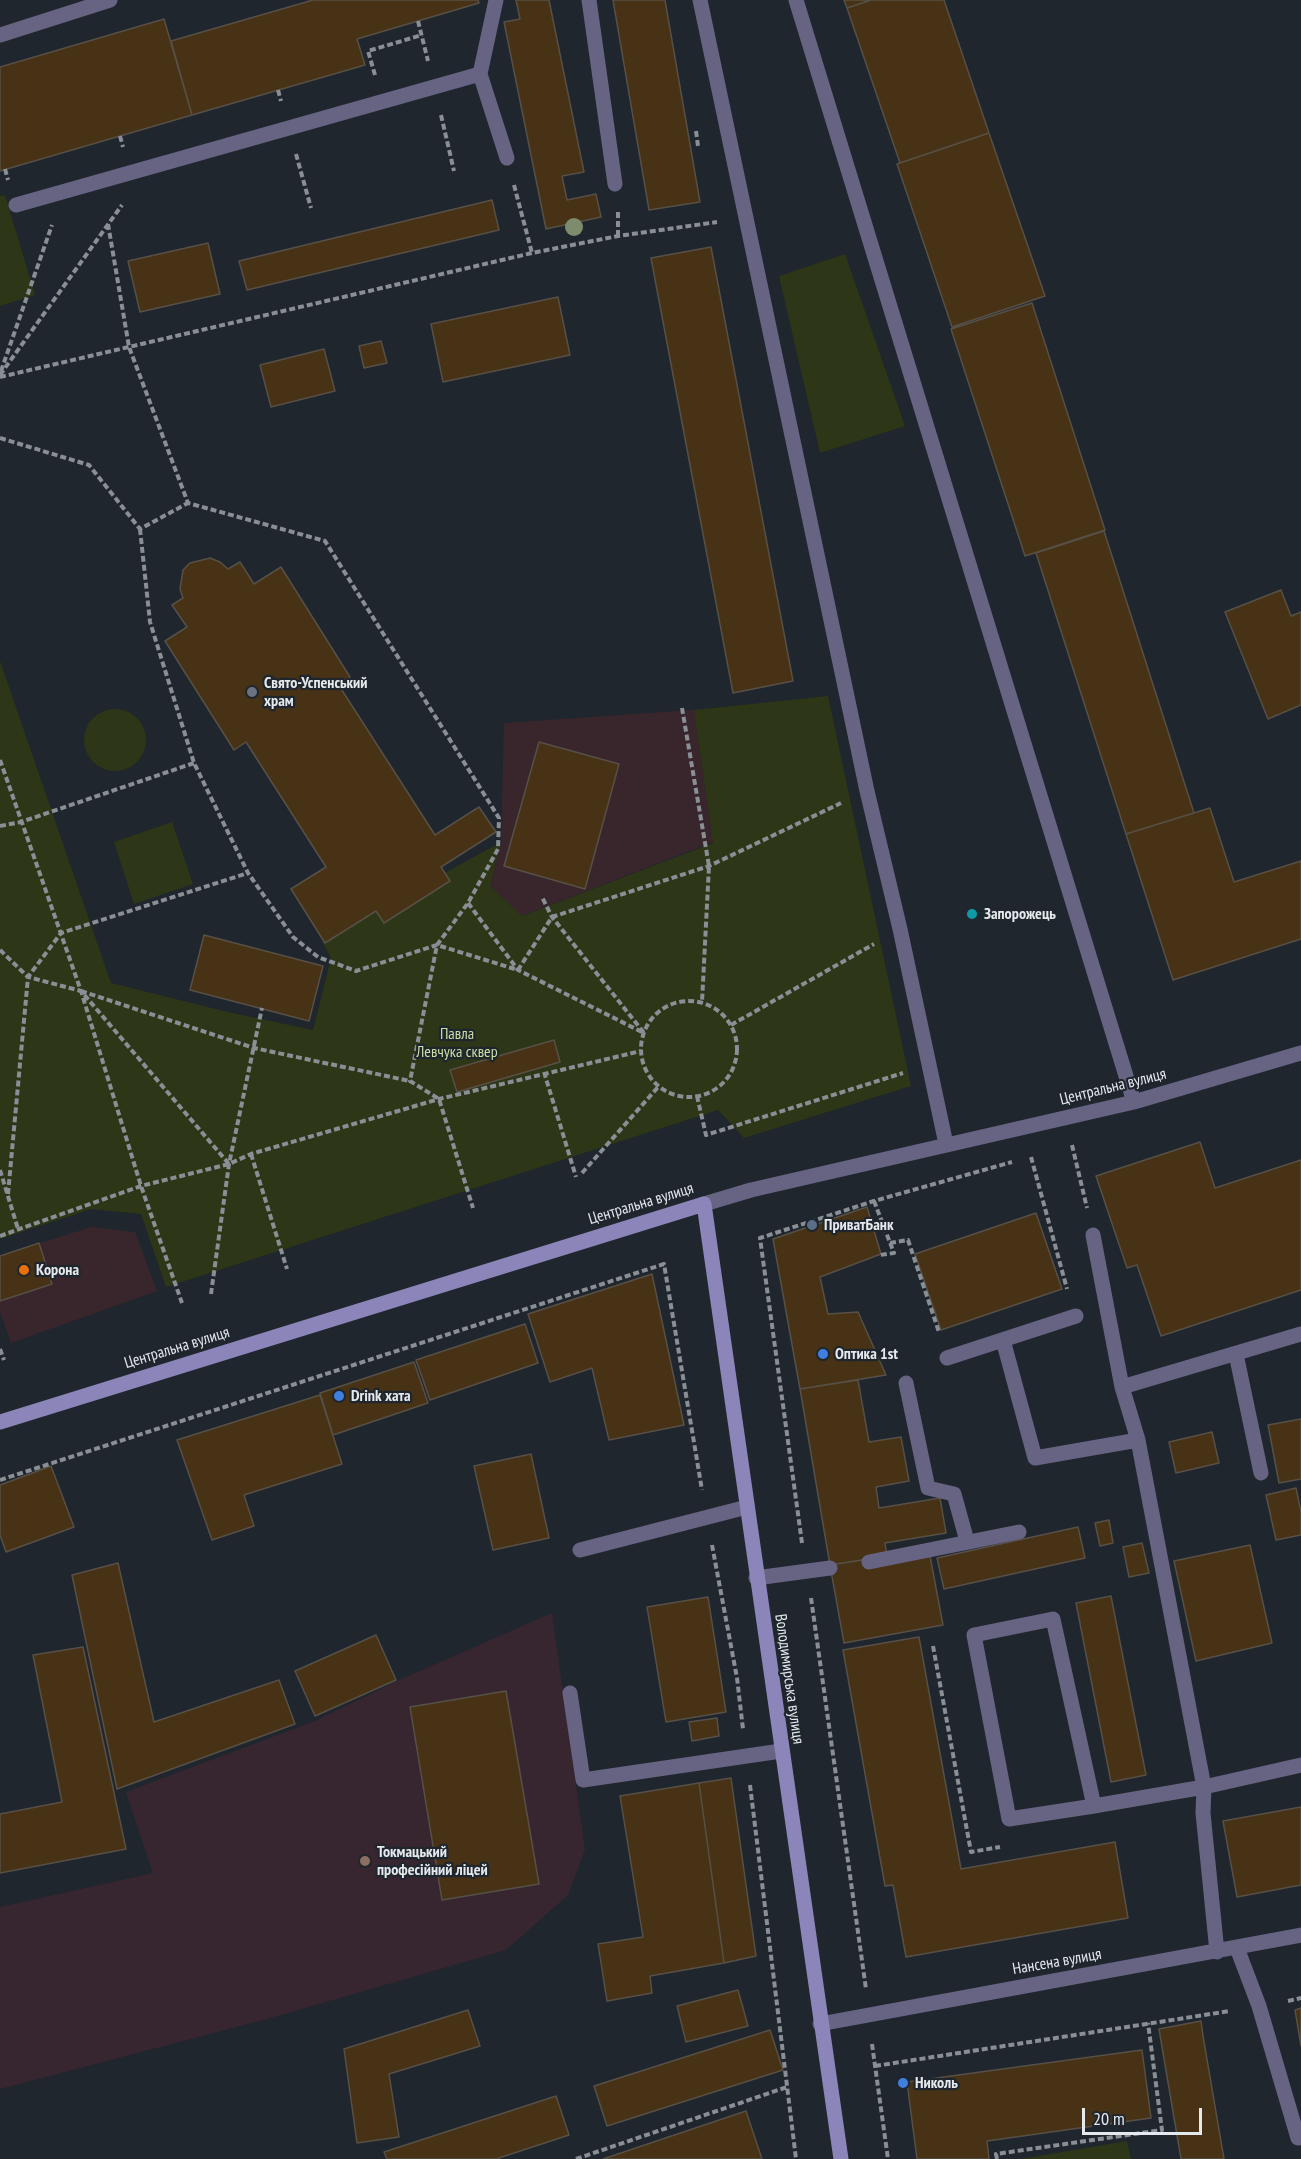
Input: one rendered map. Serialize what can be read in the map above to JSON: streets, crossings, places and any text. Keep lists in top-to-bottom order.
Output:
{
  "streets": {
    "street": ["Центральна вулиця", "Володимирська вулиця", "Нансена вулиця"]
  },
  "crossings": [
    ["Центральна вулиця", "Володимирська вулиця"],
    ["Володимирська вулиця", "Нансена вулиця"]
  ],
  "parks": ["Павла Левчука сквер"],
  "places": [
    "Свято-Успенський храм",
    "Запорожець",
    "ПриватБанк",
    "Корона",
    "Оптика 1st",
    "Drink хата",
    "Токмацький професійний ліцей",
    "Николь"
  ],
  "scale_bar": "20 m"
}
